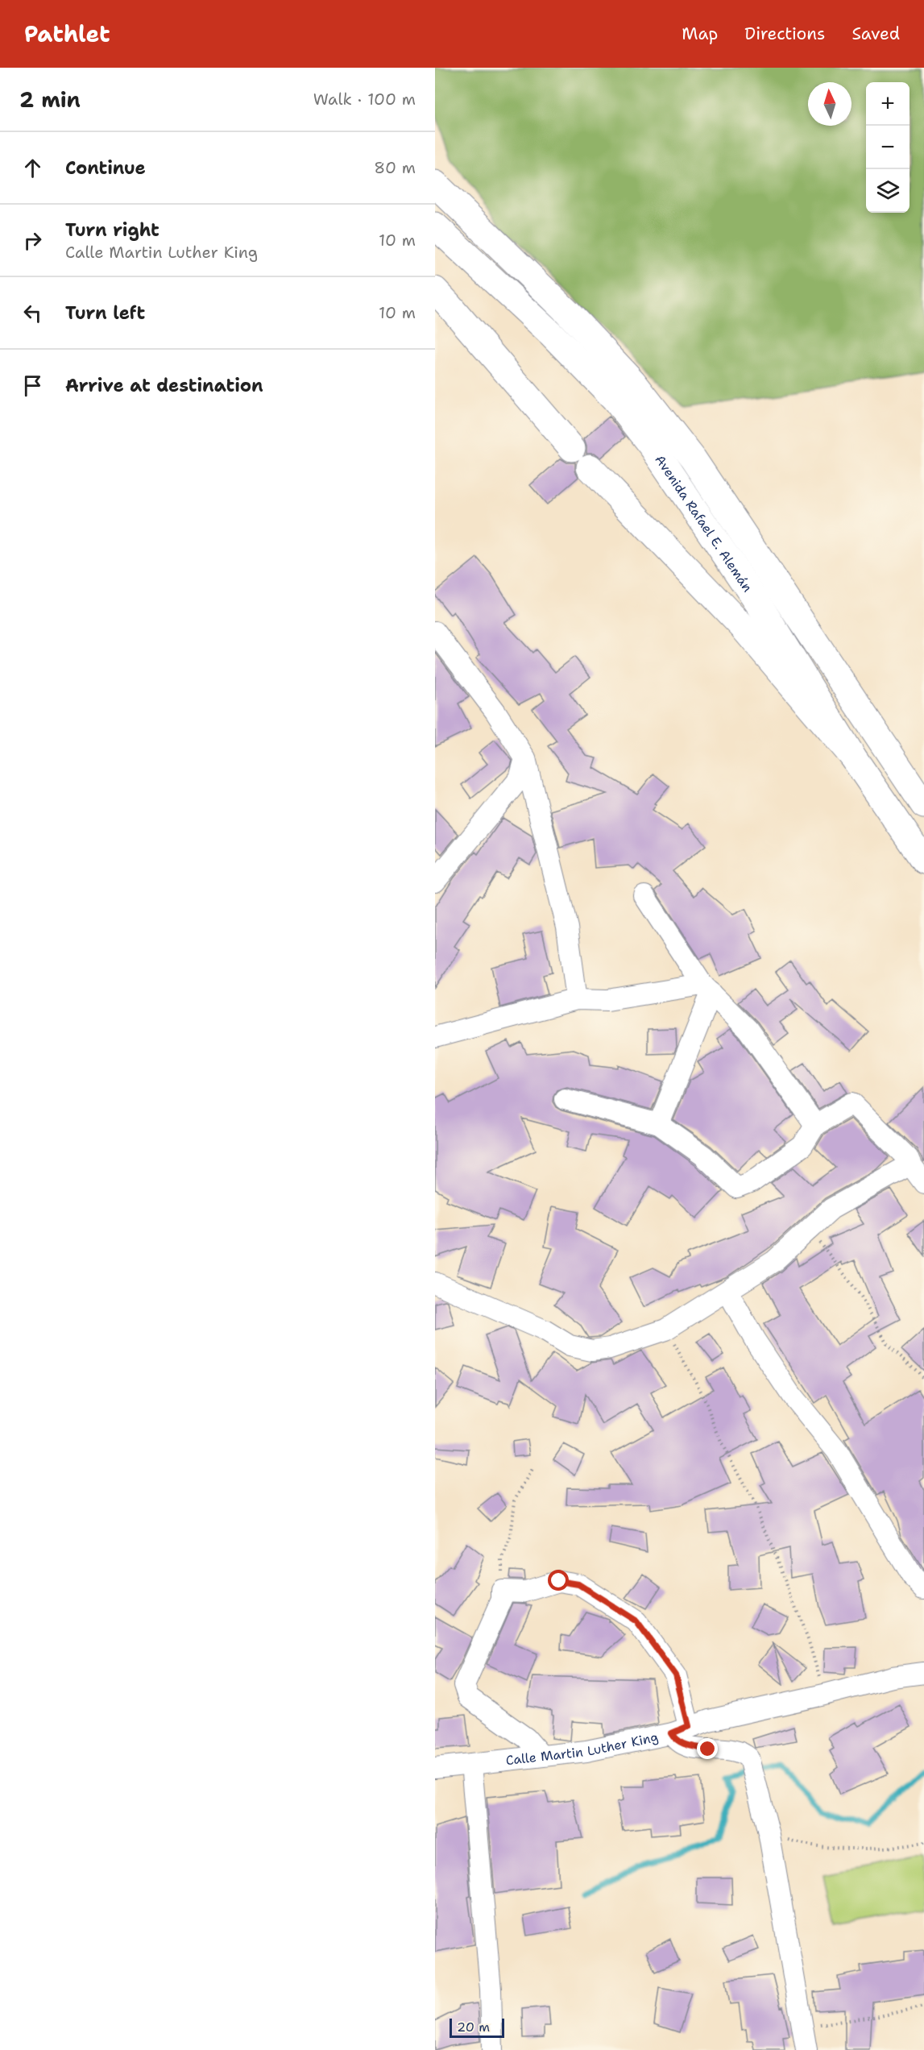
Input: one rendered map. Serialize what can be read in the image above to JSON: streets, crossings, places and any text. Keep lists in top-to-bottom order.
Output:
{
  "streets": {
    "main road": ["Avenida Rafael E. Alemán"],
    "street": ["Calle Martin Luther King"]
  },
  "scale_bar": "20 m",
  "north": "top",
  "page": {
    "header": "Pathlet",
    "nav": ["Map", "Directions", "Saved"],
    "heading": ["2 min", "Walk · 100 m"],
    "map_buttons": ["+", "−"],
    "list": [
      ["Continue", "80 m"],
      ["Turn right", "Calle Martin Luther King", "10 m"],
      ["Turn left", "10 m"],
      "Arrive at destination"
    ],
    "scale": "20 m"
  }
}
